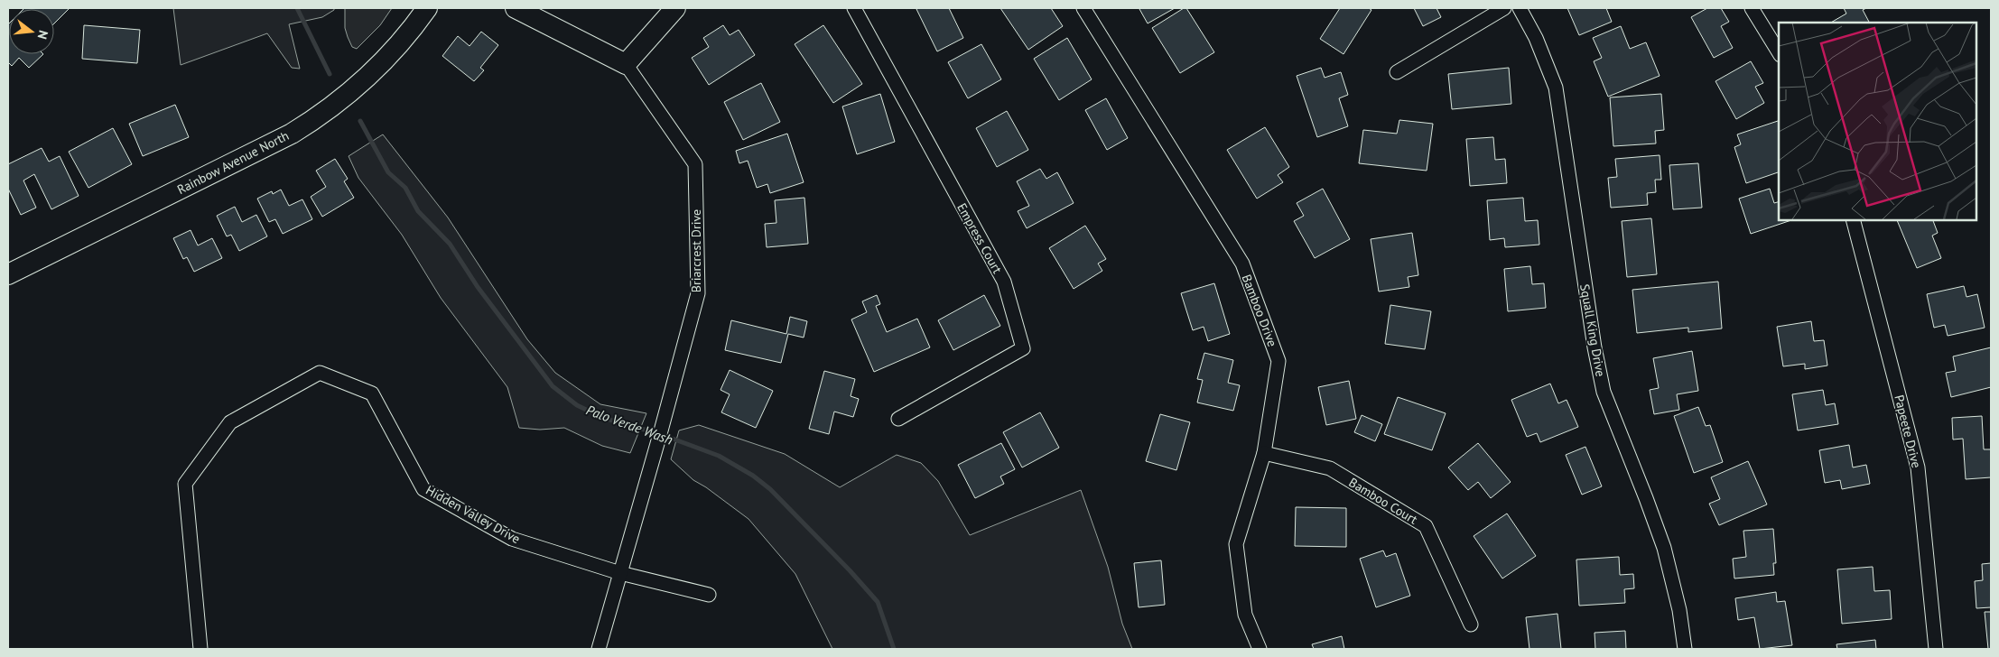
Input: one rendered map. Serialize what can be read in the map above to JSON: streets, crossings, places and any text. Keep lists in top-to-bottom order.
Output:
{
  "streets": {
    "street": [
      "Rainbow Avenue North",
      "Empress Court",
      "Briarcrest Drive",
      "Bamboo Drive",
      "Squall King Drive",
      "Papeete Drive",
      "Bamboo Court",
      "Hidden Valley Drive"
    ]
  },
  "crossings": [
    ["Briarcrest Drive", "Hidden Valley Drive"],
    ["Bamboo Drive", "Bamboo Court"]
  ],
  "water": ["Palo Verde Wash"],
  "north": "right"
}
